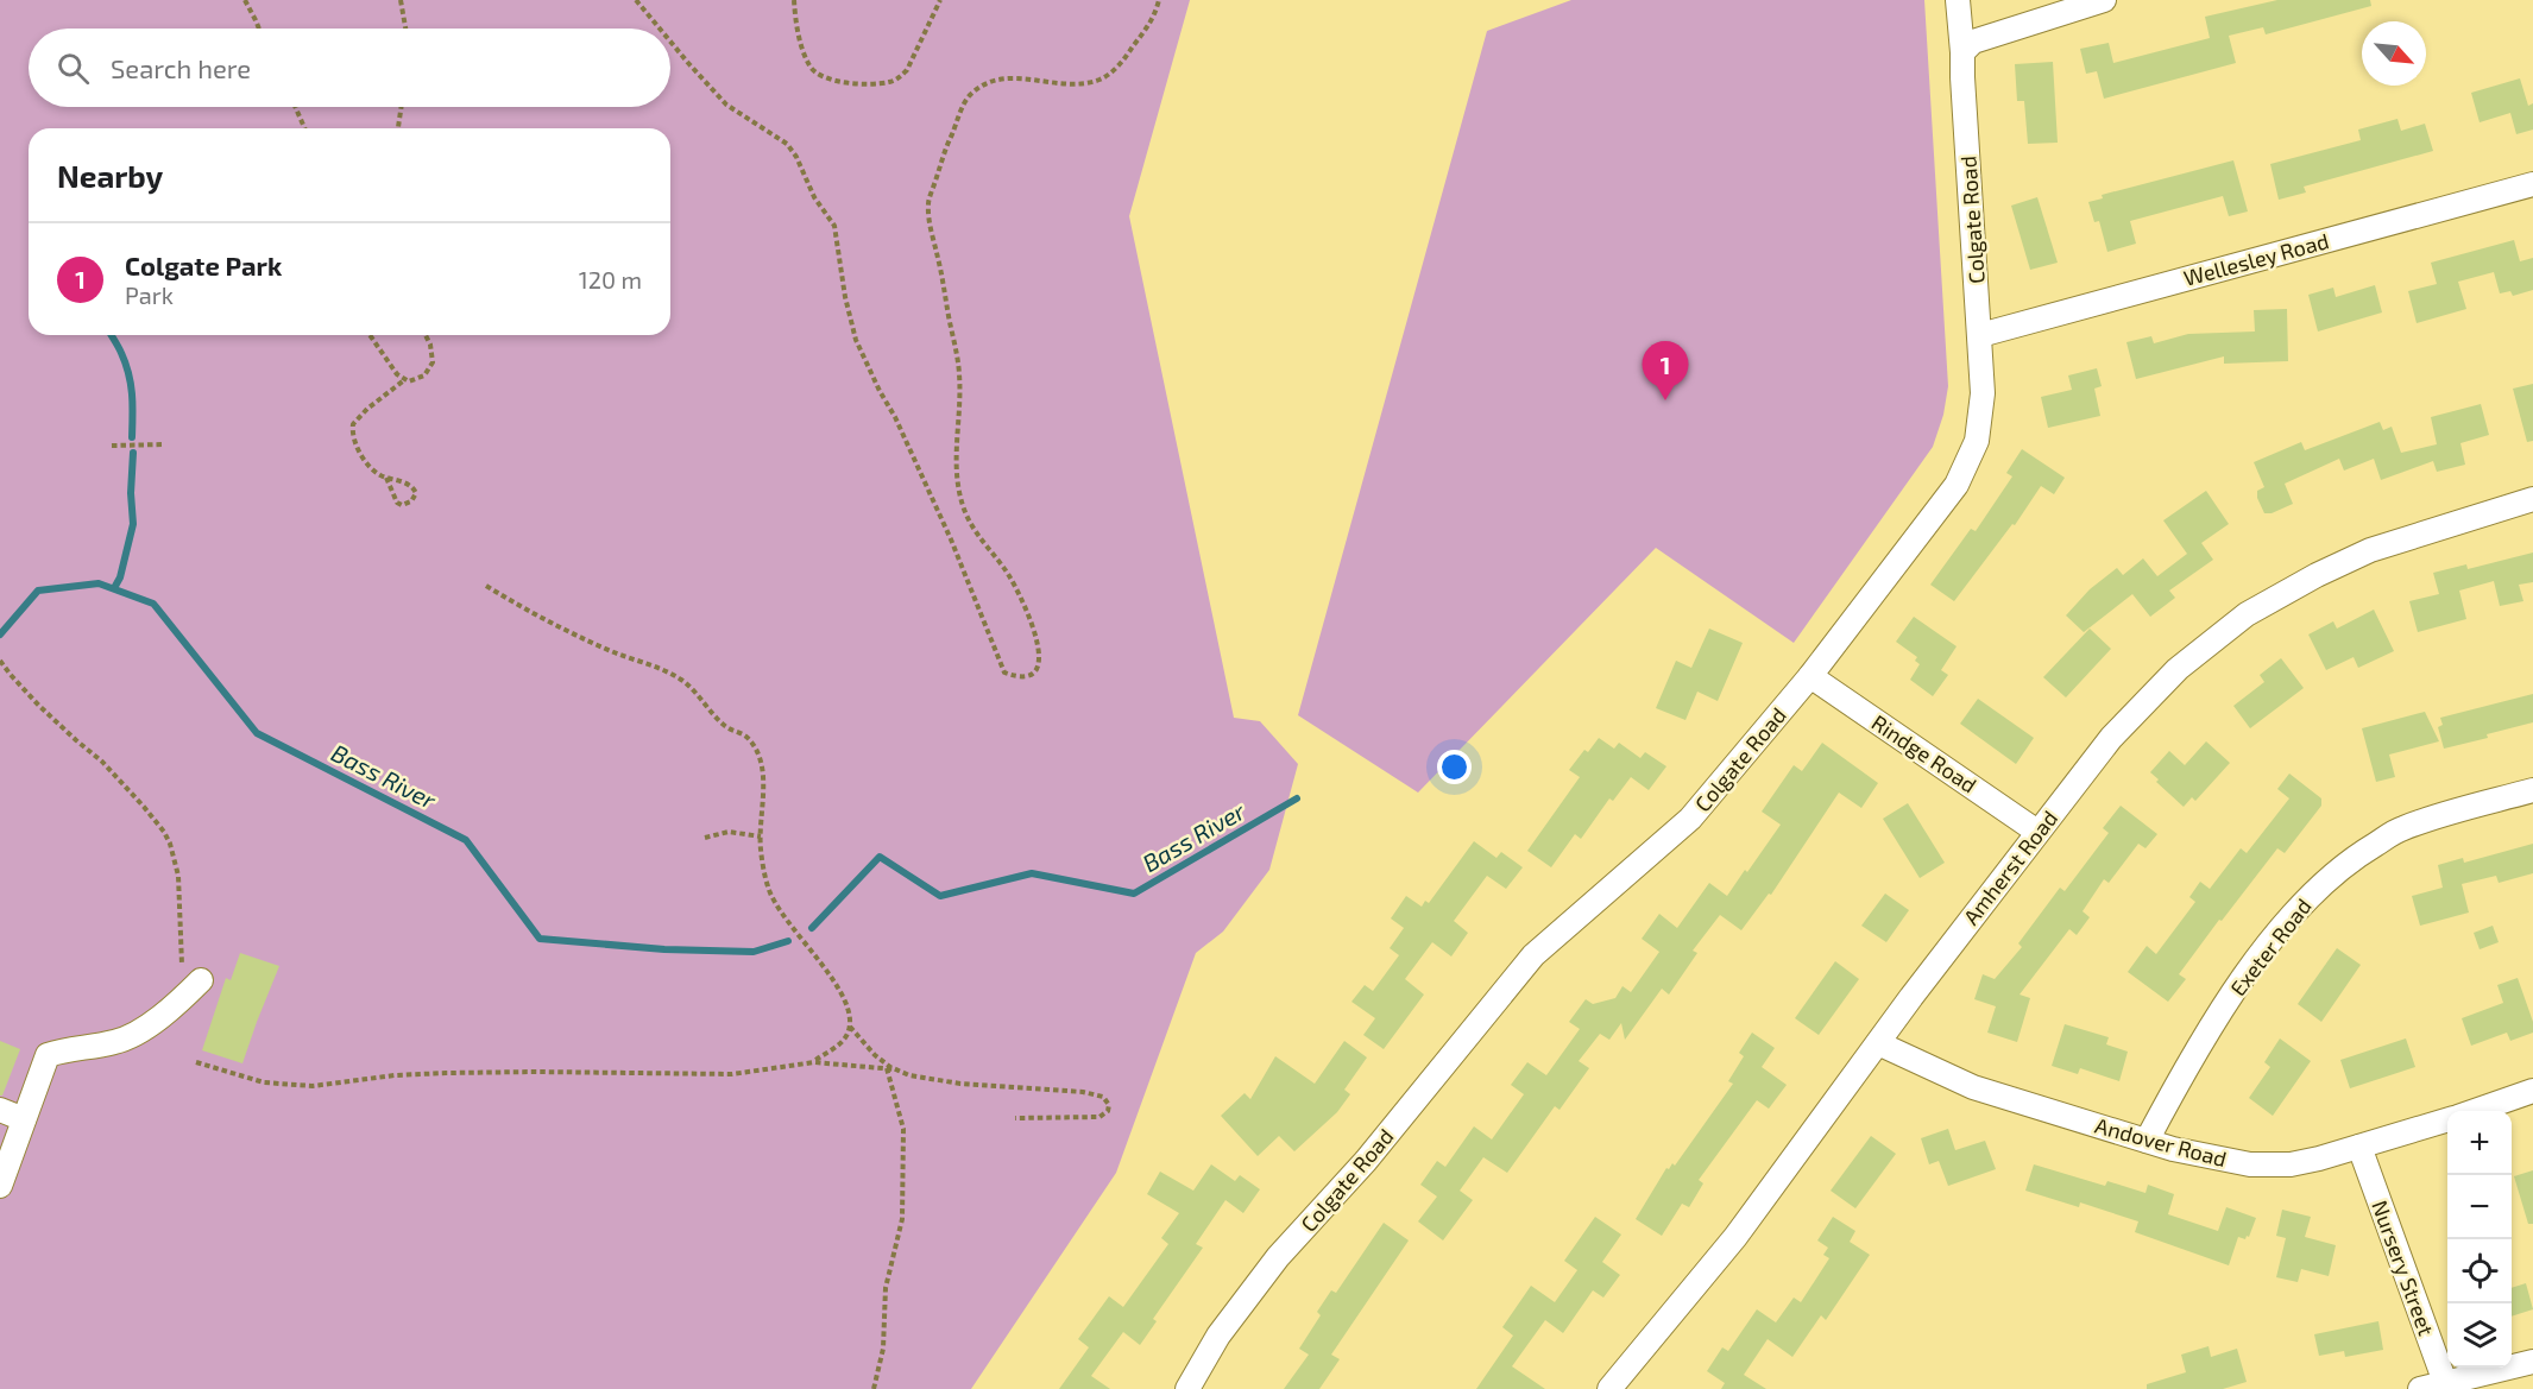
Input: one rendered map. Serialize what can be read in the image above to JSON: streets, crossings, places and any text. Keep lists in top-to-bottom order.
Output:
{
  "streets": {
    "street": [
      "Colgate Road",
      "Wellesley Road",
      "Rindge Road",
      "Amherst Road",
      "Exeter Road",
      "Andover Road",
      "Nursery Street"
    ]
  },
  "crossings": [
    ["Colgate Road", "Wellesley Road"],
    ["Colgate Road", "Rindge Road"],
    ["Rindge Road", "Amherst Road"],
    ["Amherst Road", "Andover Road"],
    ["Exeter Road", "Andover Road"],
    ["Andover Road", "Nursery Street"]
  ],
  "water": ["Bass River"],
  "north": "bottom right",
  "page": {
    "search": "Search here",
    "heading": "Nearby",
    "list": [
      {
        "mark": "1",
        "name": "Colgate Park",
        "note": "Park",
        "value": "120 m"
      }
    ],
    "pins": "1",
    "map_buttons": ["+", "−"]
  }
}
